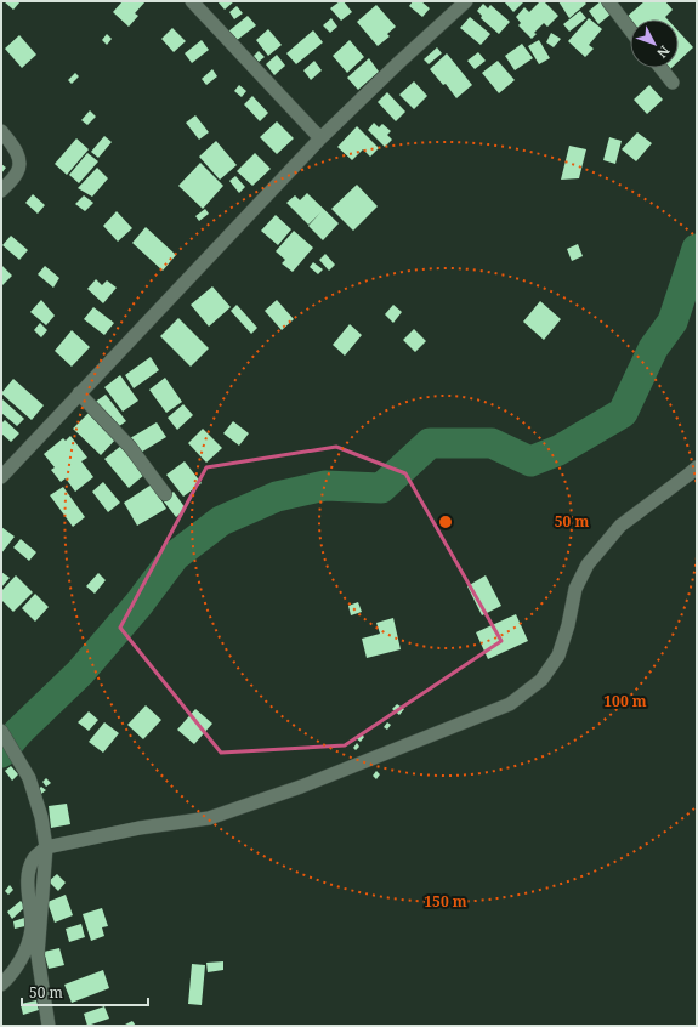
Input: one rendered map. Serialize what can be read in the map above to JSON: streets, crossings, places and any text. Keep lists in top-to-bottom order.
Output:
{
  "scale_bar": "50 m",
  "north": "bottom right",
  "rings": ["50 m", "100 m", "150 m"]
}
